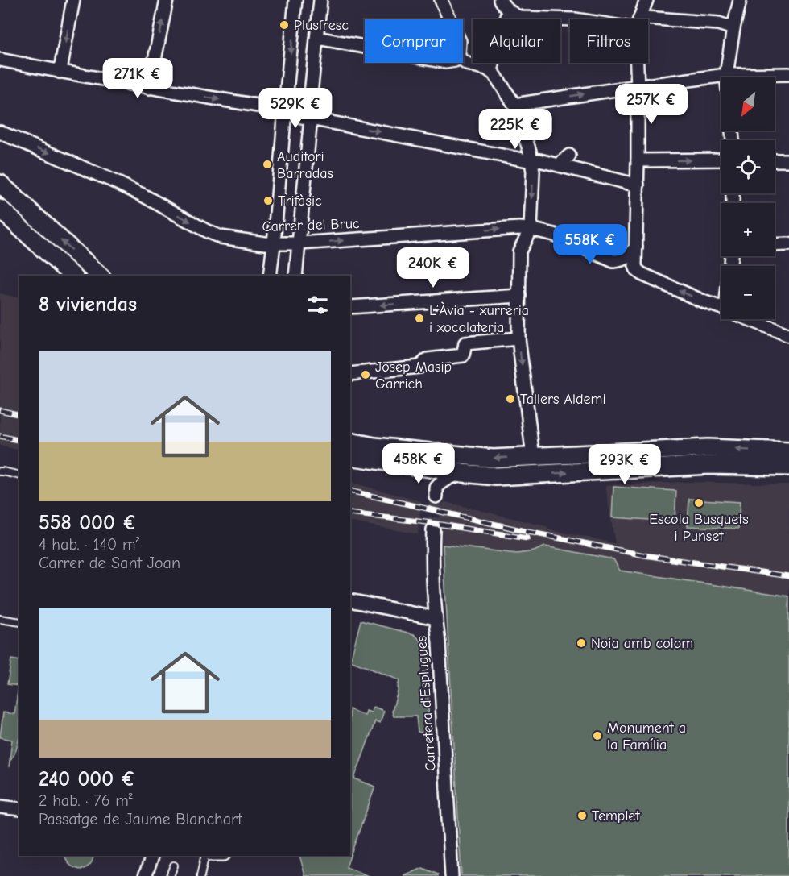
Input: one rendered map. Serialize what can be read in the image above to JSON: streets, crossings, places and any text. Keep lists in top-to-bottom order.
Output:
{
  "streets": {
    "street": ["Carrer del Bruc", "Carretera d'Esplugues"]
  },
  "places": [
    "Plusfresc",
    "Auditori Barradas",
    "Trifàsic",
    "L’Àvia - xurreria i xocolateria",
    "Josep Masip Garrich",
    "Tallers Aldemi",
    "Escola Busquets i Punset",
    "Noia amb colom",
    "Monument a la Família",
    "Templet"
  ],
  "north": "bottom left",
  "page": {
    "chip": ["Comprar", "Alquilar", "Filtros"],
    "price": [
      "271K €",
      "257K €",
      "529K €",
      "225K €",
      "558K €",
      "240K €",
      "458K €",
      "293K €"
    ],
    "map_buttons": ["+", "−"],
    "heading": "8 viviendas",
    "list": [
      {
        "name": "558 000 €",
        "note": "4 hab. · 140 m² · Carrer de Sant Joan"
      },
      {
        "name": "240 000 €",
        "note": "2 hab. · 76 m² · Passatge de Jaume Blanchart"
      }
    ]
  }
}
